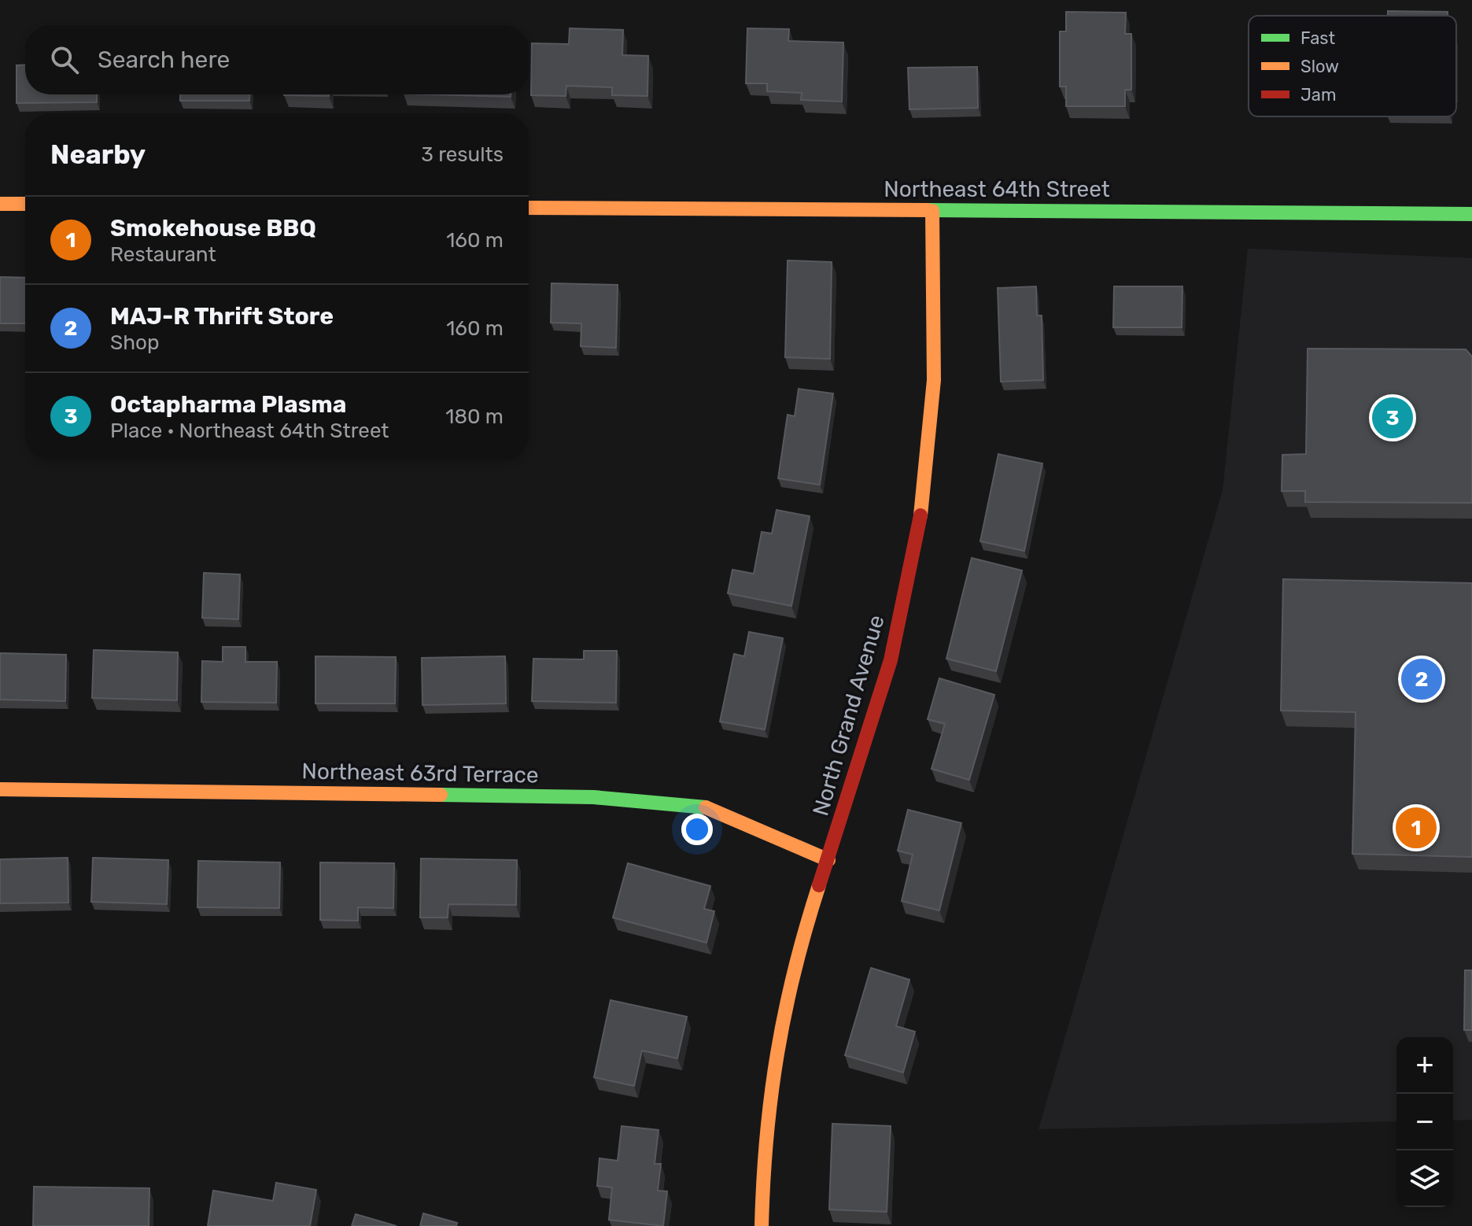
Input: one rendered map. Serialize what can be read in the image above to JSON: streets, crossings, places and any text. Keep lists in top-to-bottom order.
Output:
{
  "streets": {
    "street": ["Northeast 64th Street", "North Grand Avenue", "Northeast 63rd Terrace"]
  },
  "crossings": [
    ["Northeast 64th Street", "North Grand Avenue"],
    ["North Grand Avenue", "Northeast 63rd Terrace"]
  ],
  "legend": ["Fast", "Slow", "Jam"],
  "page": {
    "search": "Search here",
    "heading": ["Nearby", "3 results"],
    "list": [
      {
        "mark": "1",
        "name": "Smokehouse BBQ",
        "note": "Restaurant",
        "value": "160 m"
      },
      {
        "mark": "2",
        "name": "MAJ-R Thrift Store",
        "note": "Shop",
        "value": "160 m"
      },
      {
        "mark": "3",
        "name": "Octapharma Plasma",
        "note": "Place · Northeast 64th Street",
        "value": "180 m"
      }
    ],
    "pins": ["3", "2", "1"],
    "map_buttons": ["+", "−"]
  }
}
